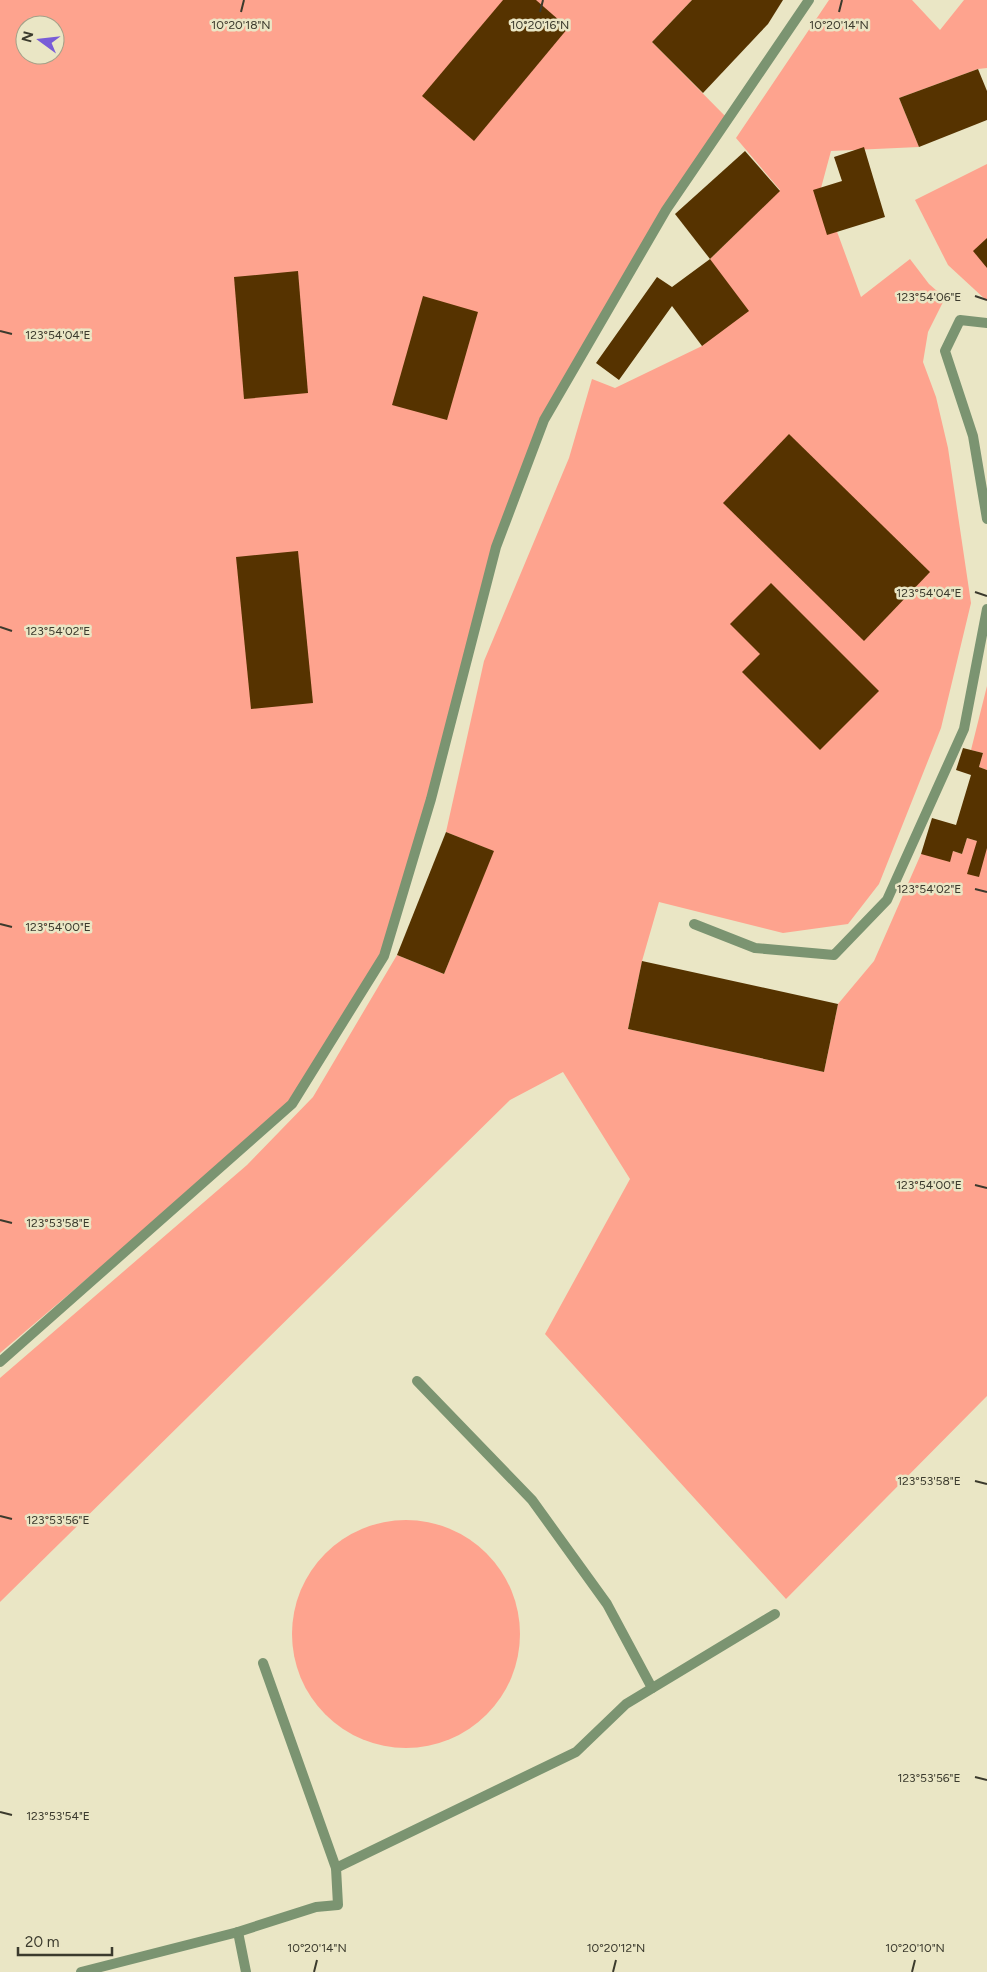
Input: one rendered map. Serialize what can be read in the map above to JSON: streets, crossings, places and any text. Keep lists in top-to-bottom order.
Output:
{
  "scale_bar": "20 m",
  "north": "left",
  "coordinates": [
    "10°20'18\"N",
    "10°20'16\"N",
    "10°20'14\"N",
    "123°54'06\"E",
    "123°54'04\"E",
    "123°54'02\"E",
    "123°54'00\"E",
    "123°53'58\"E",
    "123°53'56\"E",
    "123°53'54\"E",
    "10°20'12\"N",
    "10°20'10\"N"
  ]
}
